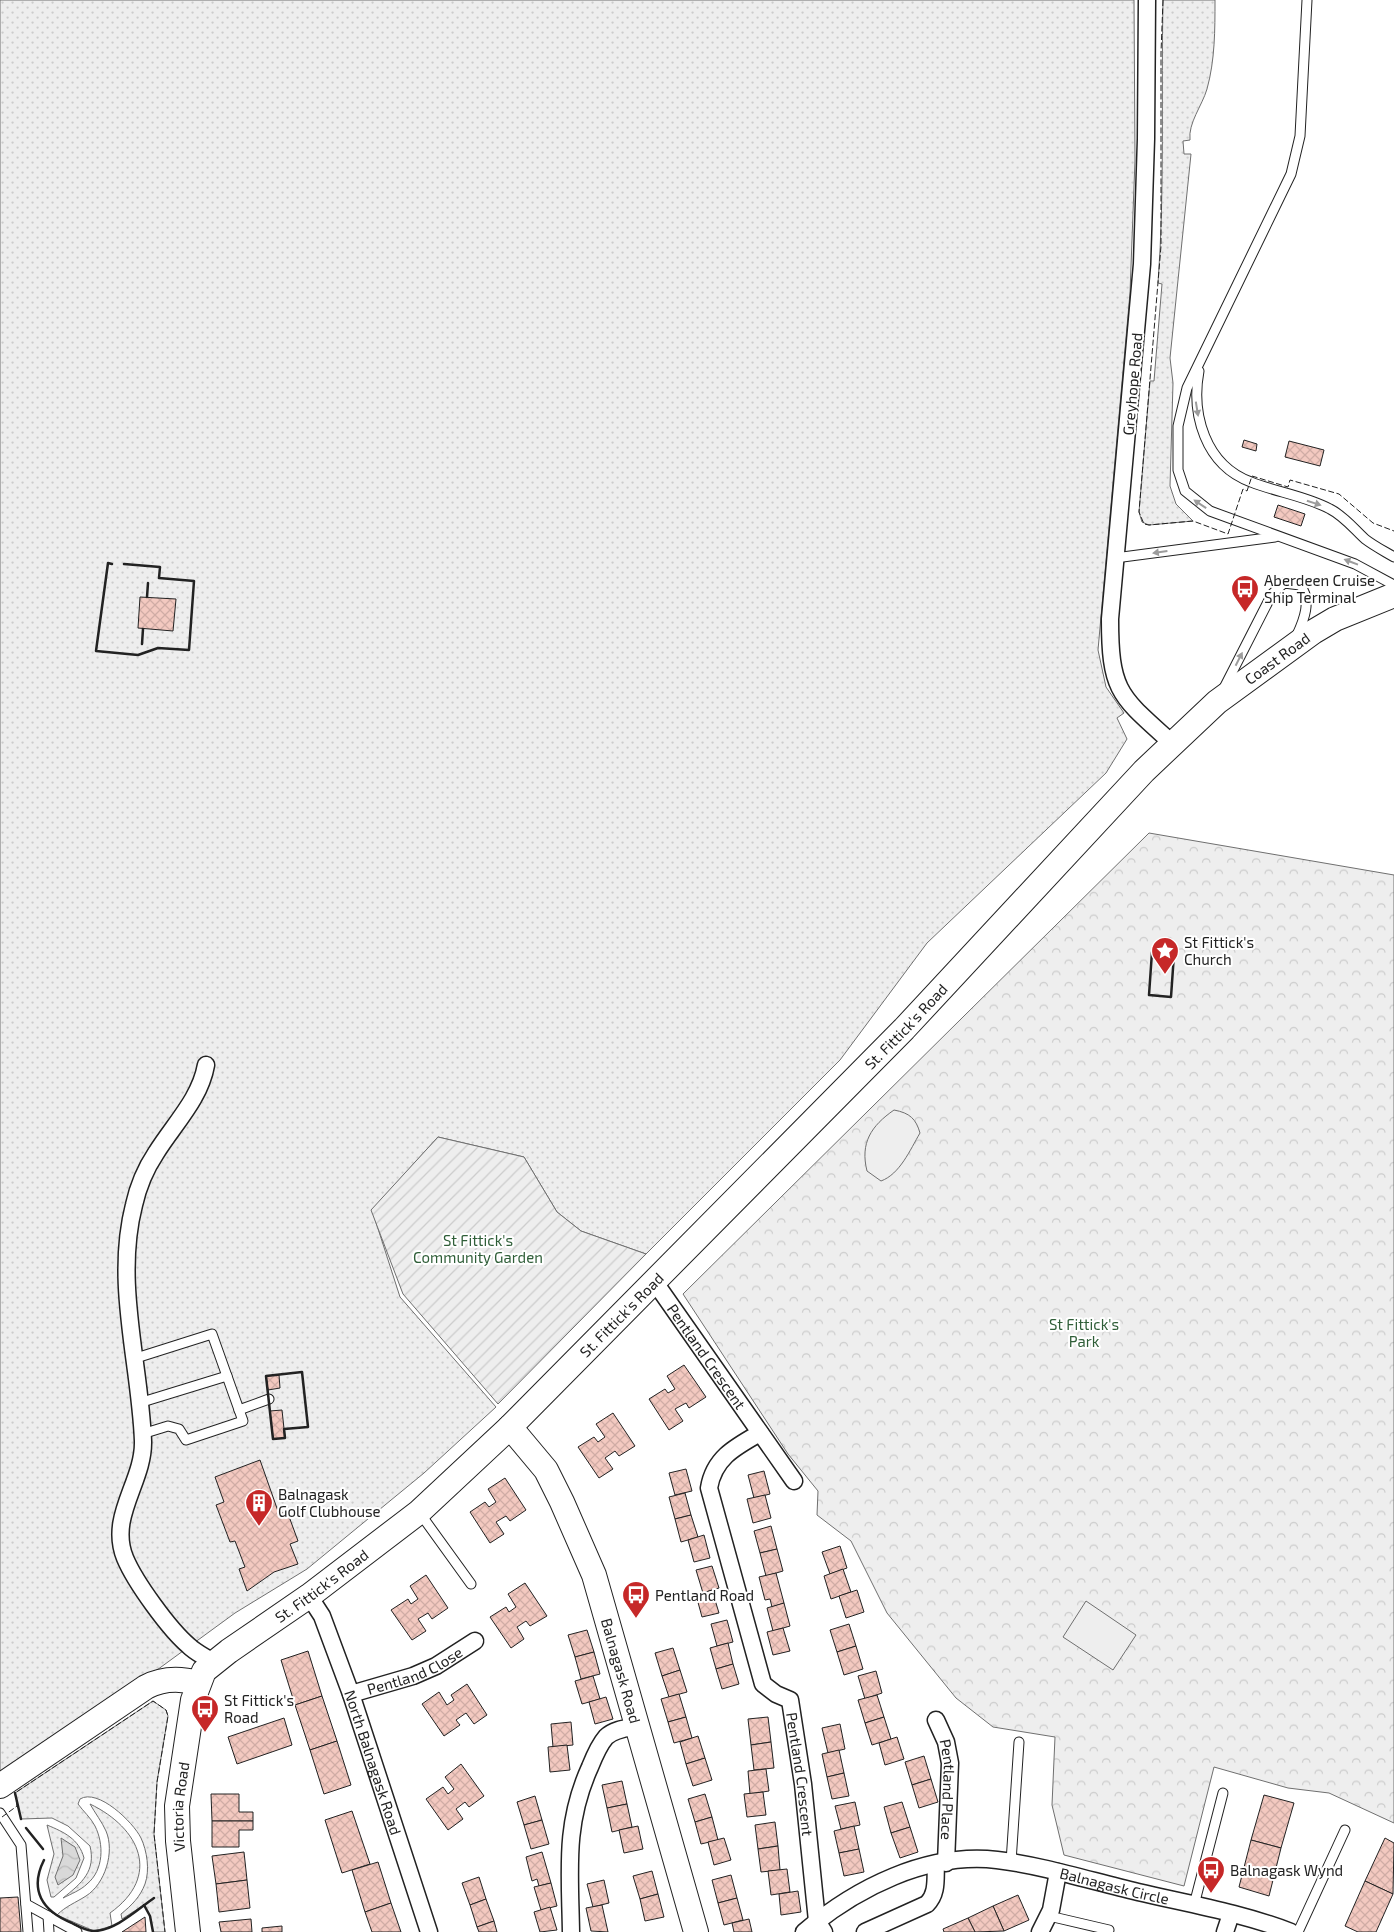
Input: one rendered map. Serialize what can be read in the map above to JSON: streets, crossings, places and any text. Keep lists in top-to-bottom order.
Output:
{
  "streets": {
    "street": [
      "Greyhope Road",
      "Coast Road",
      "St. Fittick's Road",
      "Pentland Crescent",
      "Pentland Close",
      "Balnagask Road",
      "North Balnagask Road",
      "Pentland Place",
      "Victoria Road",
      "Balnagask Circle"
    ]
  },
  "crossings": [
    ["Greyhope Road", "Coast Road"],
    ["Greyhope Road", "St. Fittick's Road"],
    ["Coast Road", "St. Fittick's Road"],
    ["St. Fittick's Road", "Pentland Crescent"],
    ["St. Fittick's Road", "Balnagask Road"],
    ["St. Fittick's Road", "North Balnagask Road"],
    ["St. Fittick's Road", "Victoria Road"],
    ["Pentland Crescent", "Balnagask Circle"],
    ["Pentland Close", "North Balnagask Road"],
    ["Pentland Place", "Balnagask Circle"]
  ],
  "parks": ["St Fittick's Community Garden", "St Fittick's Park"],
  "places": {
    "bus stop": [
      "Aberdeen Cruise Ship Terminal",
      "Pentland Road",
      "St Fittick's Road",
      "Balnagask Wynd"
    ],
    "place": ["St Fittick's Church"],
    "building": ["Balnagask Golf Clubhouse"]
  }
}
